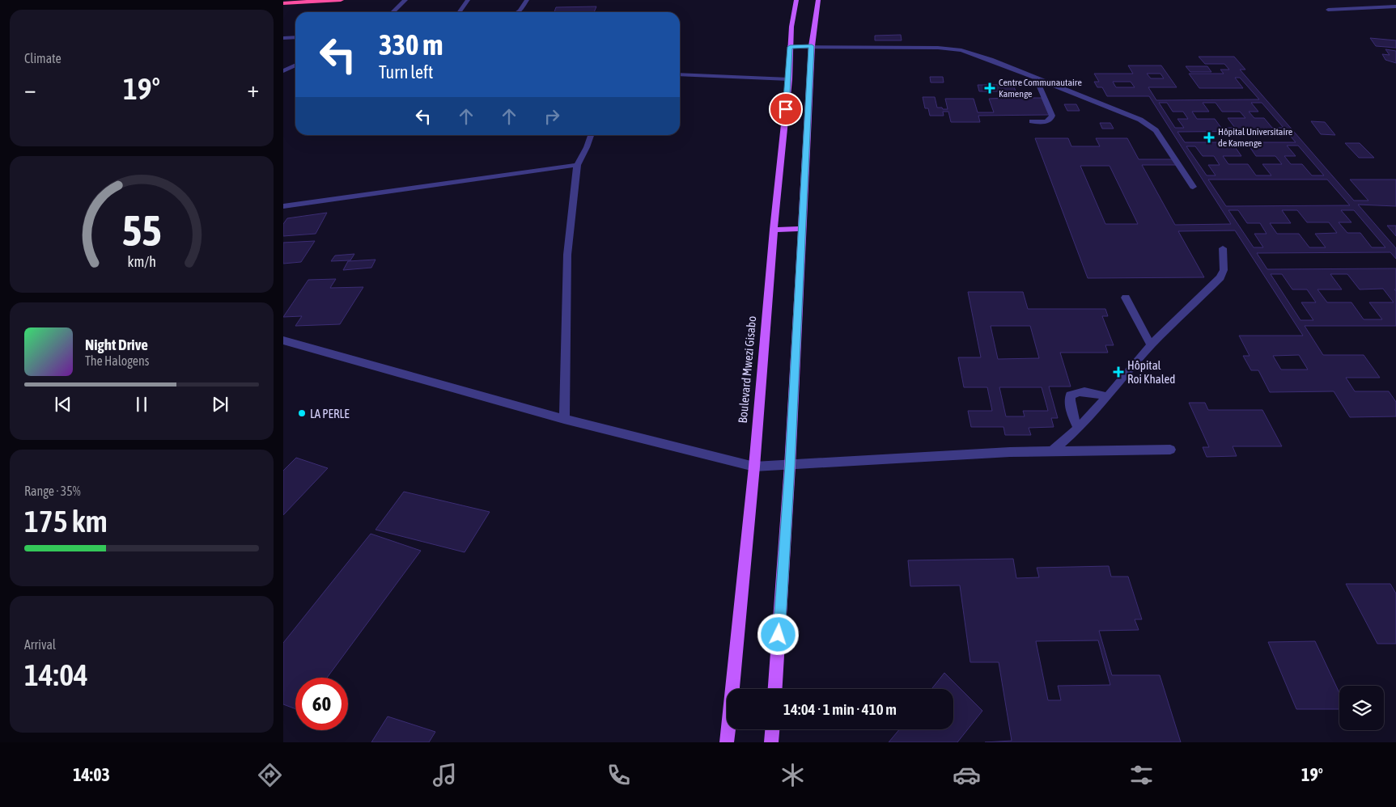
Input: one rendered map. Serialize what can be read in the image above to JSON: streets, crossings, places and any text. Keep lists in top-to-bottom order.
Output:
{
  "streets": {
    "main road": ["Boulevard Mwezi Gisabo"]
  },
  "places": {
    "health": ["Centre Communautaire Kamenge", "Hôpital Universitaire de Kamenge", "Hôpital Roi Khaled"],
    "other": ["LA PERLE"]
  },
  "page": {
    "tile": [
      "Climate",
      ["Range · 35%", "175 km"],
      ["Arrival", "14:04"]
    ],
    "turn": ["330 m", "Turn left"],
    "heat": ["−", "19°", "+"],
    "song": ["Night Drive", "The Halogens"],
    "limit": "60",
    "trip": "14:04 · 1 min · 410 m",
    "tabs": ["14:03", "19°"],
    "gauge": ["55", "km/h"]
  }
}
